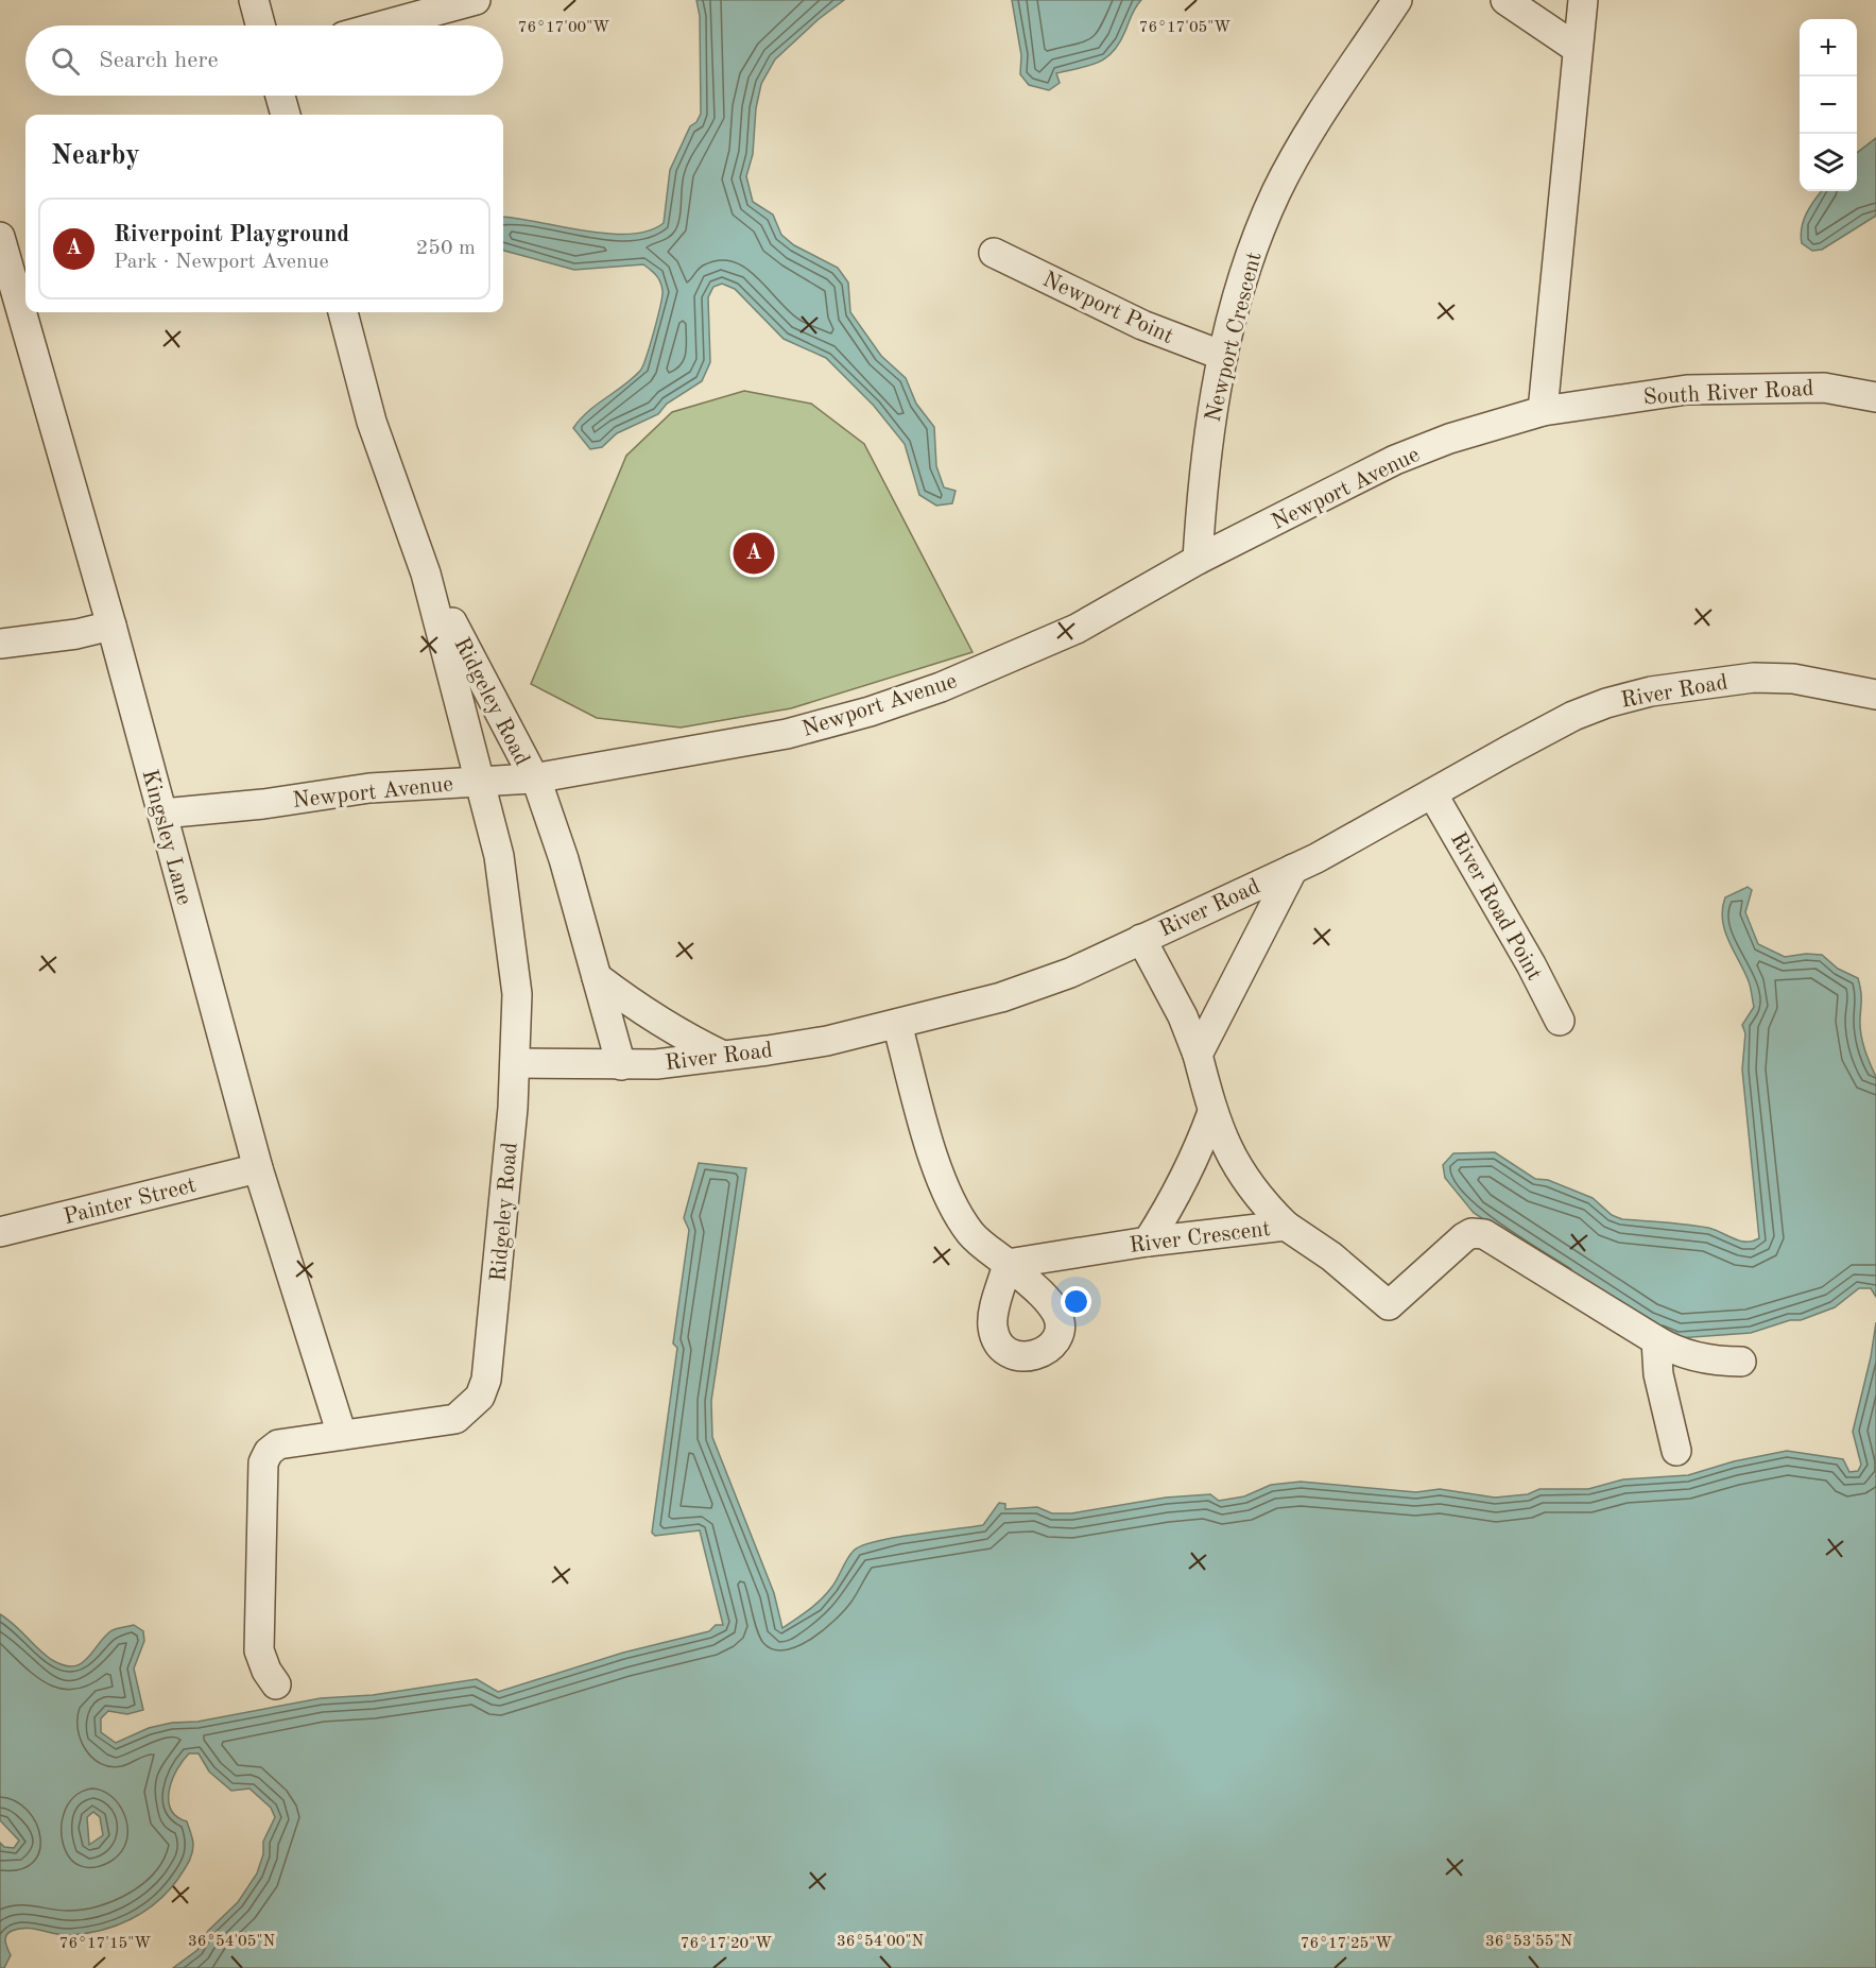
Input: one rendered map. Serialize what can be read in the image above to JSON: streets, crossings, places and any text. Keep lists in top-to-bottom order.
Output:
{
  "streets": {
    "street": [
      "Newport Point",
      "Newport Crescent",
      "South River Road",
      "Newport Avenue",
      "River Road",
      "Ridgeley Road",
      "Kingsley Lane",
      "River Road Point",
      "Painter Street",
      "River Crescent"
    ]
  },
  "crossings": [
    ["Newport Point", "Newport Crescent"],
    ["Newport Crescent", "Newport Avenue"],
    ["South River Road", "Newport Avenue"],
    ["Newport Avenue", "Ridgeley Road"],
    ["Newport Avenue", "Kingsley Lane"],
    ["River Road", "Ridgeley Road"],
    ["River Road", "River Road Point"],
    ["River Road", "River Crescent"],
    ["Ridgeley Road", "Kingsley Lane"],
    ["Kingsley Lane", "Painter Street"]
  ],
  "page": {
    "map_buttons": ["+", "−"],
    "search": "Search here",
    "heading": "Nearby",
    "list": [
      {
        "mark": "A",
        "name": "Riverpoint Playground",
        "note": "Park · Newport Avenue",
        "value": "250 m"
      }
    ],
    "pins": "A"
  },
  "coordinates": [
    "76°17'00\"W",
    "76°17'05\"W",
    "36°54'05\"N",
    "36°54'00\"N",
    "36°53'55\"N",
    "76°17'15\"W",
    "76°17'20\"W",
    "76°17'25\"W"
  ]
}
